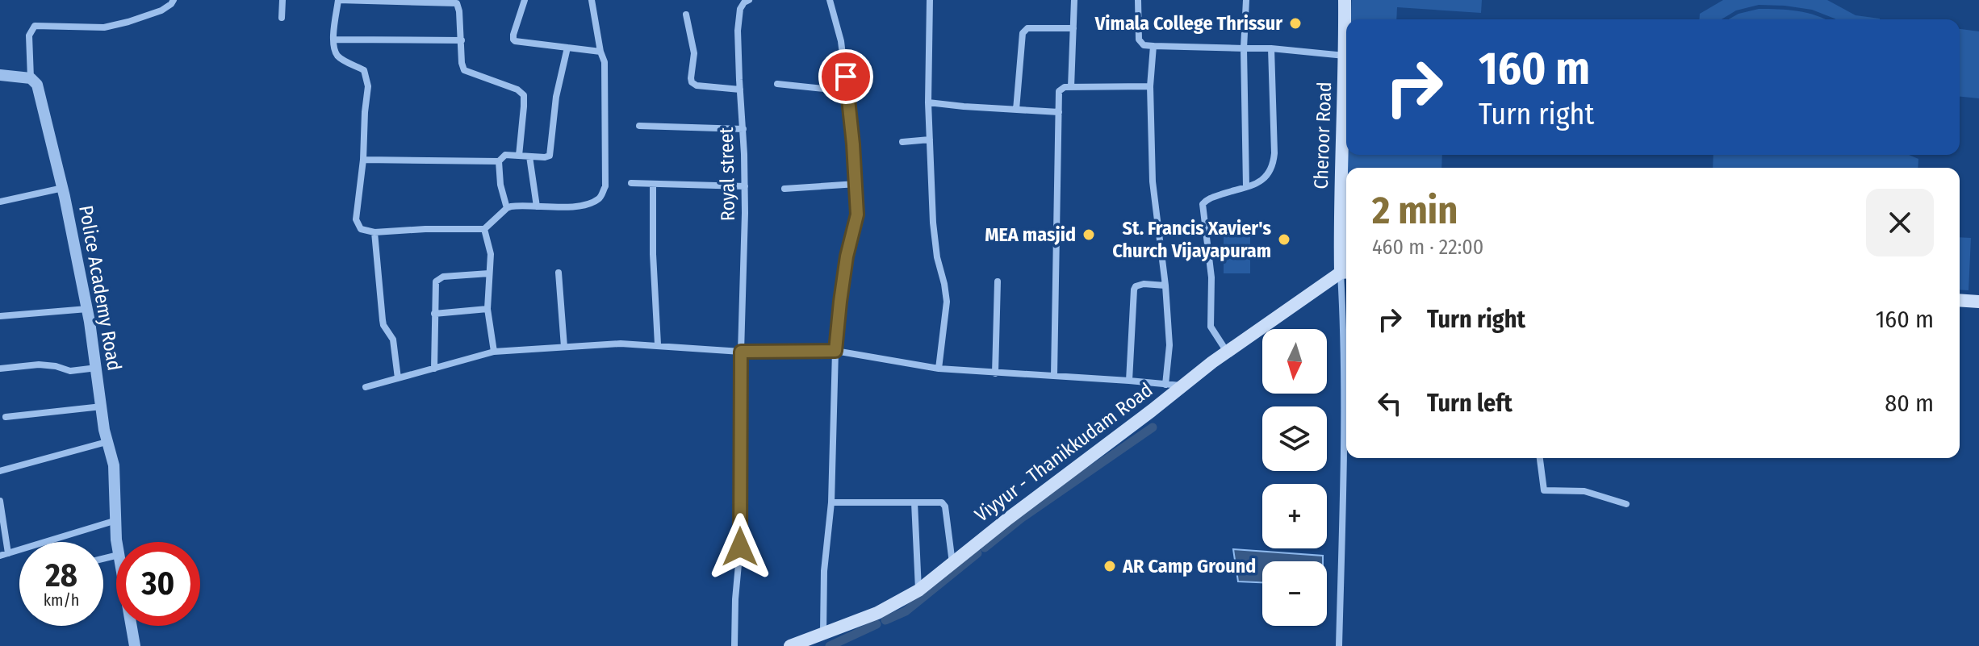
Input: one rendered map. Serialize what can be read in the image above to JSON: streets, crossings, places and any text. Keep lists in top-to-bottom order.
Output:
{
  "streets": {
    "main road": ["Cheroor Road", "Viyyur - Thanikkudam Road"],
    "street": ["Royal street", "Police Academy Road"]
  },
  "crossings": [
    ["Cheroor Road", "Viyyur - Thanikkudam Road"]
  ],
  "places": [
    "Vimala College Thrissur",
    "MEA masjid",
    "St. Francis Xavier's Church Vijayapuram",
    "AR Camp Ground"
  ],
  "north": "bottom",
  "page": {
    "turn": ["160 m", "Turn right"],
    "heading": ["2 min", "460 m · 22:00"],
    "list": [
      {
        "name": "Turn right",
        "value": "160 m"
      },
      {
        "name": "Turn left",
        "value": "80 m"
      }
    ],
    "map_buttons": ["+", "−"],
    "speed": "28 km/h",
    "limit": "30"
  }
}
